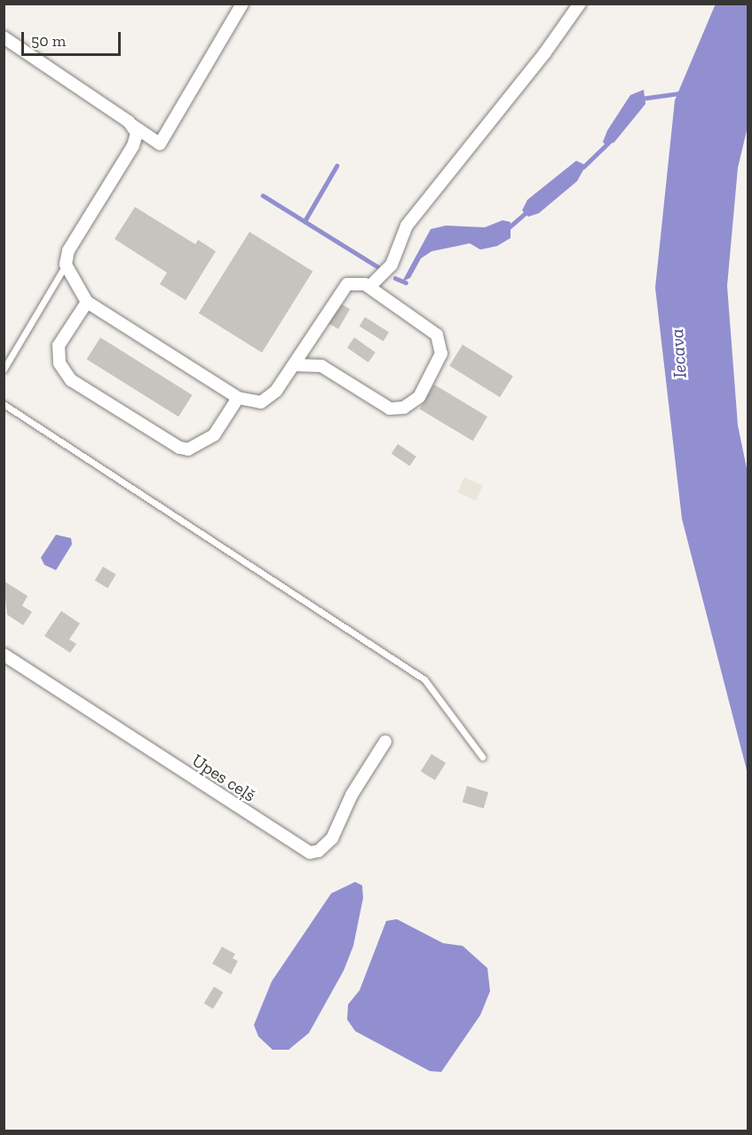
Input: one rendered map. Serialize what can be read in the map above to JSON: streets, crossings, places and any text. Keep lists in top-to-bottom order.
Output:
{
  "streets": {
    "street": ["Upes ceļš"]
  },
  "water": ["Iecava"],
  "scale_bar": "50 m"
}
